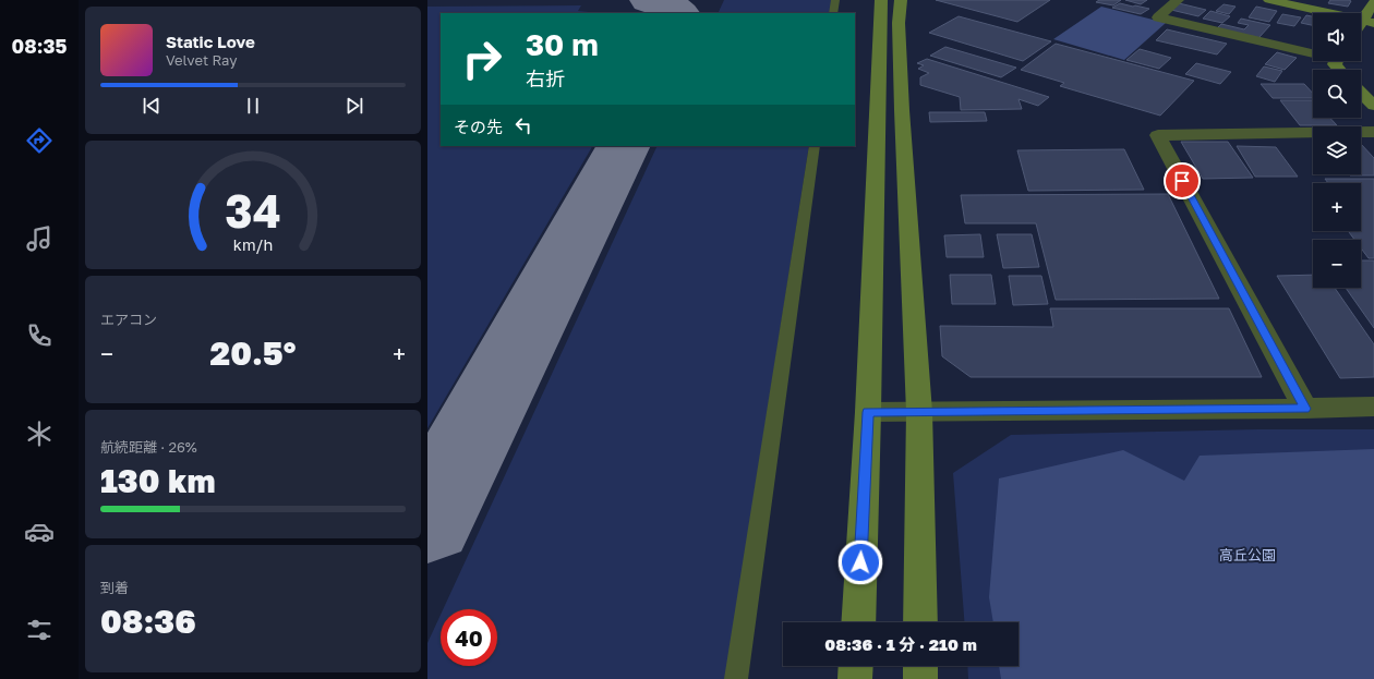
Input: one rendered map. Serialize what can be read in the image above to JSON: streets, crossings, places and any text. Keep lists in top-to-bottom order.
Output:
{
  "parks": ["高丘公園"],
  "page": {
    "tabs": "08:35",
    "map_buttons": ["+", "−"],
    "turn": ["30 m", "右折"],
    "song": ["Static Love", "Velvet Ray"],
    "then": "その先",
    "tile": [
      "エアコン",
      ["航続距離 · 26%", "130 km"],
      ["到着", "08:36"]
    ],
    "heat": ["−", "20.5°", "+"],
    "limit": "40",
    "trip": "08:36 · 1 分 · 210 m",
    "gauge": ["34", "km/h"]
  }
}
